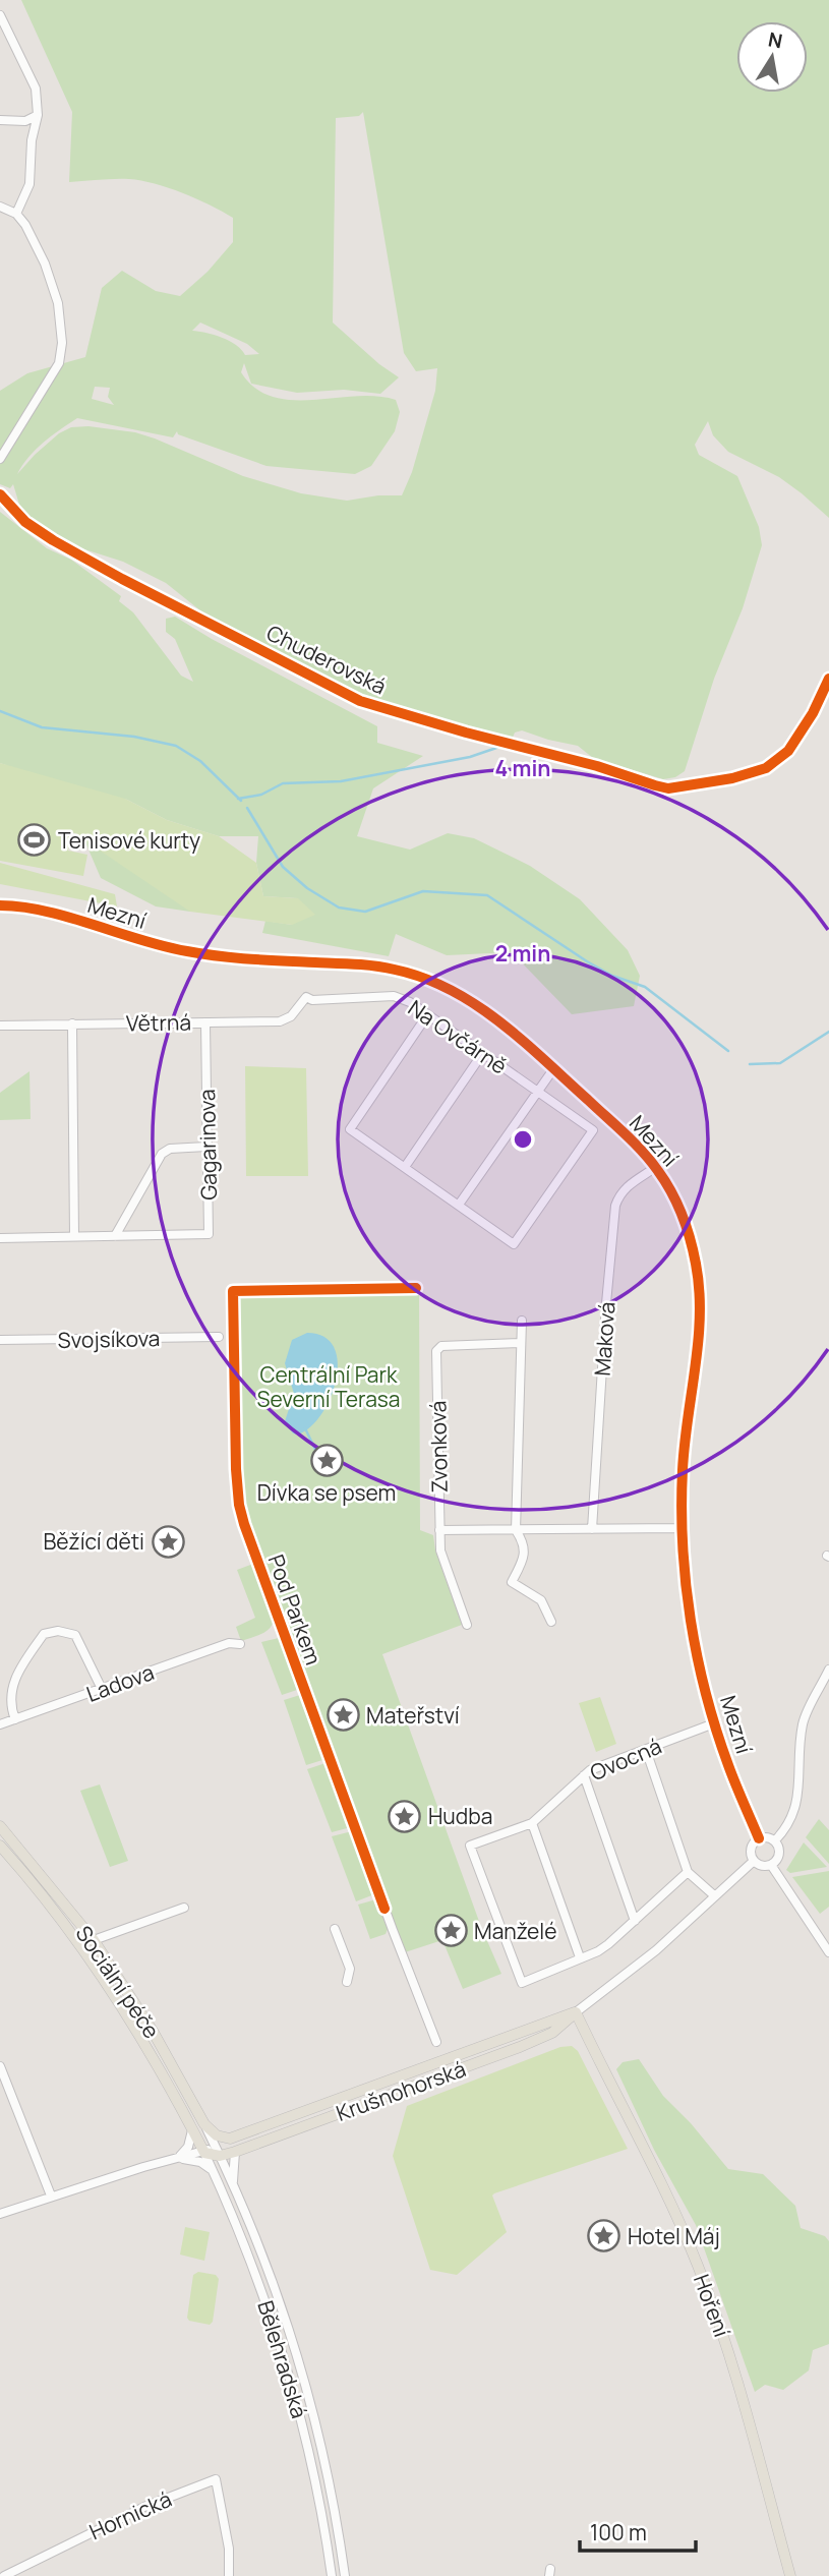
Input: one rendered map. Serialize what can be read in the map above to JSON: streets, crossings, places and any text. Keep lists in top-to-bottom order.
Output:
{
  "streets": {
    "main road": ["Sociální péče", "Krušnohorská", "Hoření"],
    "street": [
      "Chuderovská",
      "Mezní",
      "Větrná",
      "Na Ovčárně",
      "Gagarinova",
      "Svojsíkova",
      "Maková",
      "Zvonková",
      "Pod Parkem",
      "Ladova",
      "Ovocná",
      "Bělehradská",
      "Hornická"
    ]
  },
  "crossings": [
    ["Mezní", "Maková"],
    ["Mezní", "Ovocná"],
    ["Mezní", "Krušnohorská"],
    ["Větrná", "Na Ovčárně"],
    ["Větrná", "Gagarinova"],
    ["Sociální péče", "Krušnohorská"],
    ["Sociální péče", "Bělehradská"],
    ["Krušnohorská", "Hoření"],
    ["Krušnohorská", "Bělehradská"]
  ],
  "parks": ["Centrální Park Severní Terasa"],
  "places": {
    "sports": ["Tenisové kurty"],
    "place": [
      "Dívka se psem",
      "Běžící děti",
      "Mateřství",
      "Hudba",
      "Manželé",
      "Hotel Máj"
    ]
  },
  "scale_bar": "100 m",
  "north": "top",
  "rings": ["4 min", "2 min"]
}
